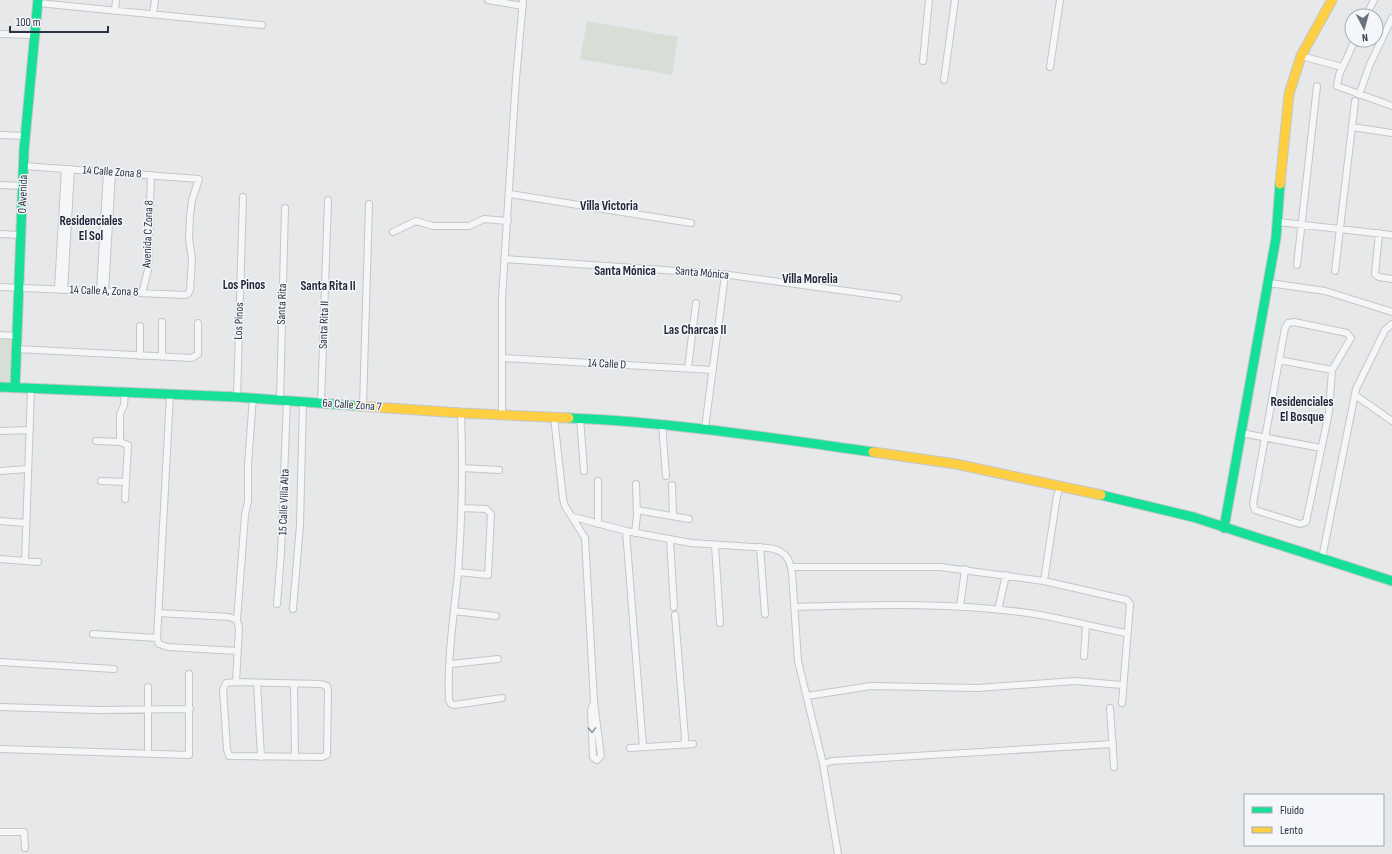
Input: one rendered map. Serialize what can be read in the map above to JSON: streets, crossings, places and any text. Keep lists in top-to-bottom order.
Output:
{
  "streets": {
    "street": [
      "14 Calle Zona 8",
      "0 Avenida",
      "Avenida C Zona 8",
      "Santa Mónica",
      "14 Calle A, Zona 8",
      "Santa Rita",
      "Los Pinos",
      "Santa Rita II",
      "14 Calle D",
      "6a Calle Zona 7",
      "15 Calle Villa Alta"
    ]
  },
  "crossings": [
    ["14 Calle Zona 8", "0 Avenida"],
    ["14 Calle Zona 8", "Avenida C Zona 8"],
    ["14 Calle Zona 8", "14 Calle A, Zona 8"],
    ["0 Avenida", "14 Calle A, Zona 8"],
    ["0 Avenida", "6a Calle Zona 7"],
    ["Avenida C Zona 8", "14 Calle A, Zona 8"],
    ["Santa Rita", "6a Calle Zona 7"],
    ["Santa Rita", "15 Calle Villa Alta"],
    ["Los Pinos", "6a Calle Zona 7"],
    ["Santa Rita II", "6a Calle Zona 7"],
    ["6a Calle Zona 7", "15 Calle Villa Alta"]
  ],
  "districts": [
    "Villa Victoria",
    "Residenciales El Sol",
    "Santa Mónica",
    "Villa Morelia",
    "Los Pinos",
    "Santa Rita II",
    "Las Charcas II",
    "Residenciales El Bosque"
  ],
  "legend": ["Fluido", "Lento"],
  "scale_bar": "100 m",
  "north": "bottom"
}
